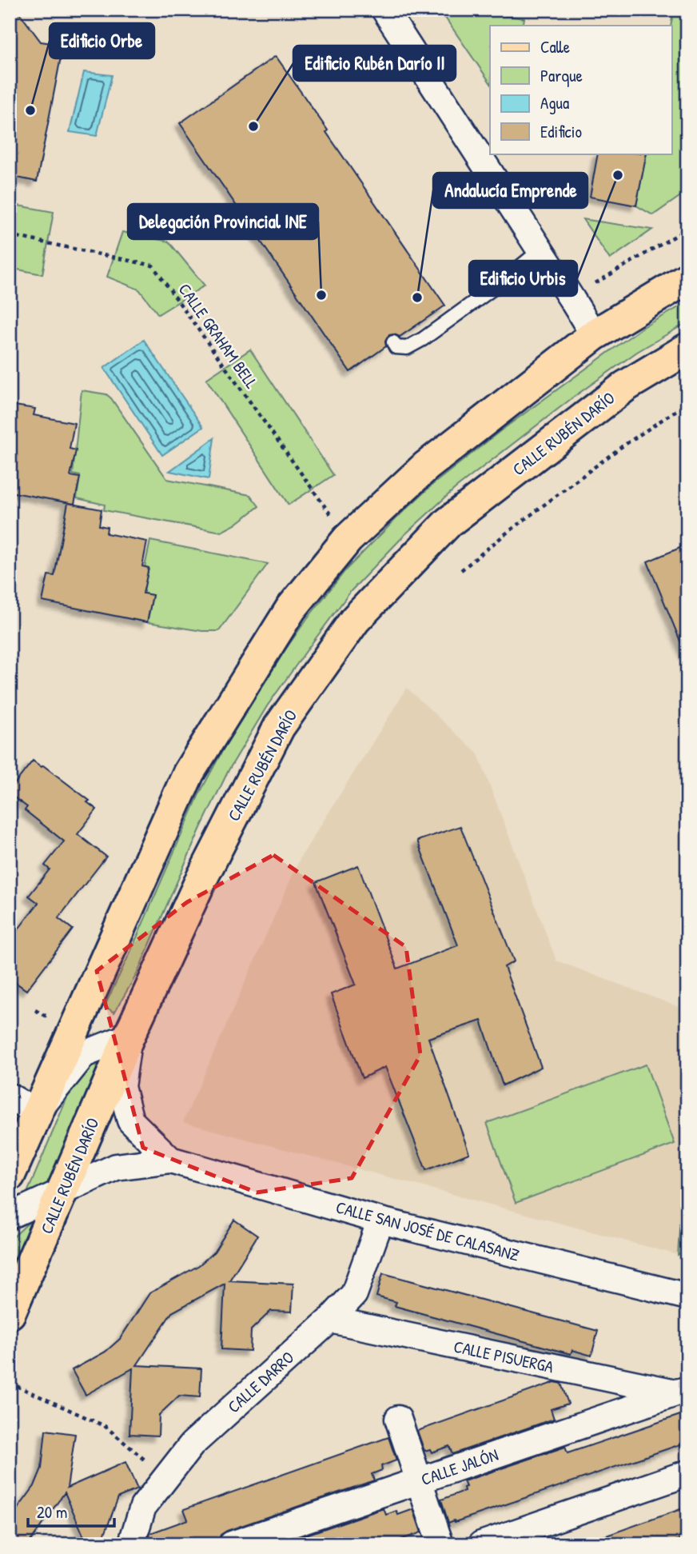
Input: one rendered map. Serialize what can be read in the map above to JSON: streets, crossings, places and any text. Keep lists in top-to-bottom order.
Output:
{
  "streets": {
    "main road": ["CALLE RUBÉN DARÍO"],
    "street": [
      "CALLE SAN JOSÉ DE CALASANZ",
      "CALLE PISUERGA",
      "CALLE DARRO",
      "CALLE JALÓN"
    ],
    "path": ["CALLE GRAHAM BELL"]
  },
  "crossings": [
    ["CALLE SAN JOSÉ DE CALASANZ", "CALLE DARRO"],
    ["CALLE PISUERGA", "CALLE DARRO"],
    ["CALLE PISUERGA", "CALLE JALÓN"]
  ],
  "places": [
    "Edificio Orbe",
    "Edificio Rubén Darío II",
    "Edificio Urbis",
    "Delegación Provincial INE",
    "Andalucía Emprende"
  ],
  "legend": [
    "Calle",
    "Parque",
    "Agua",
    "Edificio"
  ],
  "scale_bar": "20 m"
}
